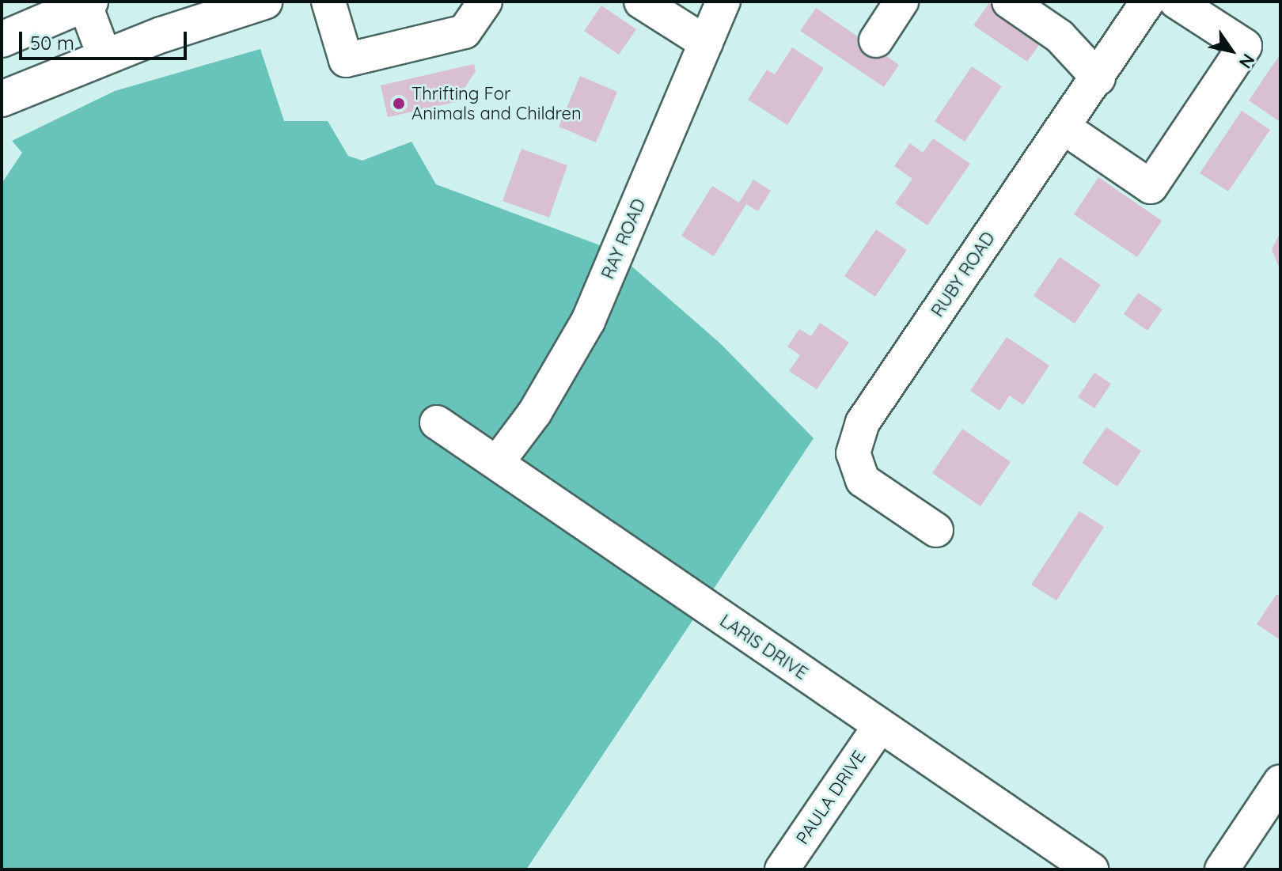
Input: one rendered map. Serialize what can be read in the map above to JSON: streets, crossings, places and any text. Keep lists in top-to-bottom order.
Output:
{
  "streets": {
    "street": [
      "RAY ROAD",
      "RUBY ROAD",
      "LARIS DRIVE",
      "PAULA DRIVE"
    ]
  },
  "crossings": [
    ["RAY ROAD", "LARIS DRIVE"],
    ["LARIS DRIVE", "PAULA DRIVE"]
  ],
  "places": ["Thrifting For Animals and Children"],
  "scale_bar": "50 m",
  "north": "bottom right"
}
